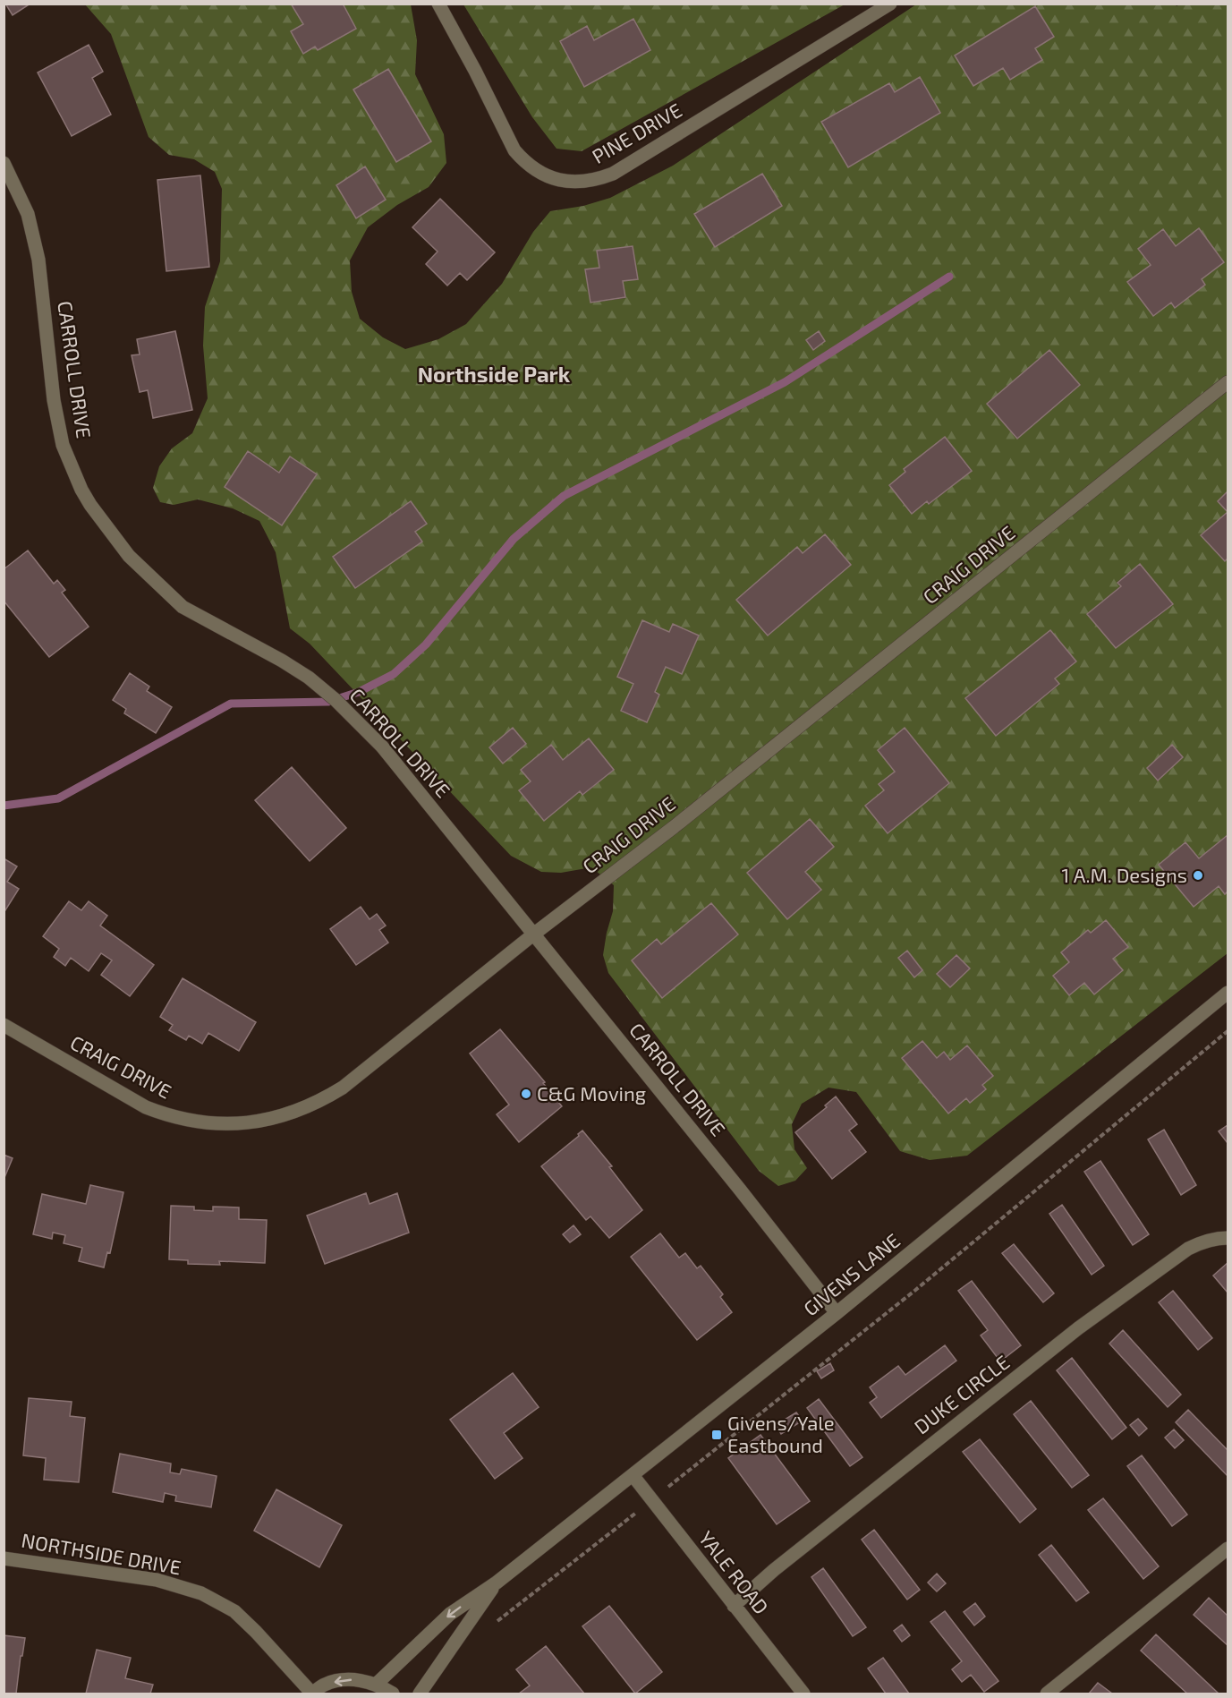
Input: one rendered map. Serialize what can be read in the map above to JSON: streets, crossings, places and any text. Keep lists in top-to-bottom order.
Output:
{
  "streets": {
    "street": [
      "PINE DRIVE",
      "CARROLL DRIVE",
      "CRAIG DRIVE",
      "GIVENS LANE",
      "DUKE CIRCLE",
      "NORTHSIDE DRIVE",
      "YALE ROAD"
    ]
  },
  "crossings": [
    ["CARROLL DRIVE", "CRAIG DRIVE"],
    ["CARROLL DRIVE", "GIVENS LANE"],
    ["GIVENS LANE", "YALE ROAD"],
    ["DUKE CIRCLE", "YALE ROAD"]
  ],
  "districts": ["Northside Park"],
  "places": {
    "other": ["1 A.M. Designs", "C&G Moving"],
    "transit": ["Givens/Yale Eastbound"]
  }
}
